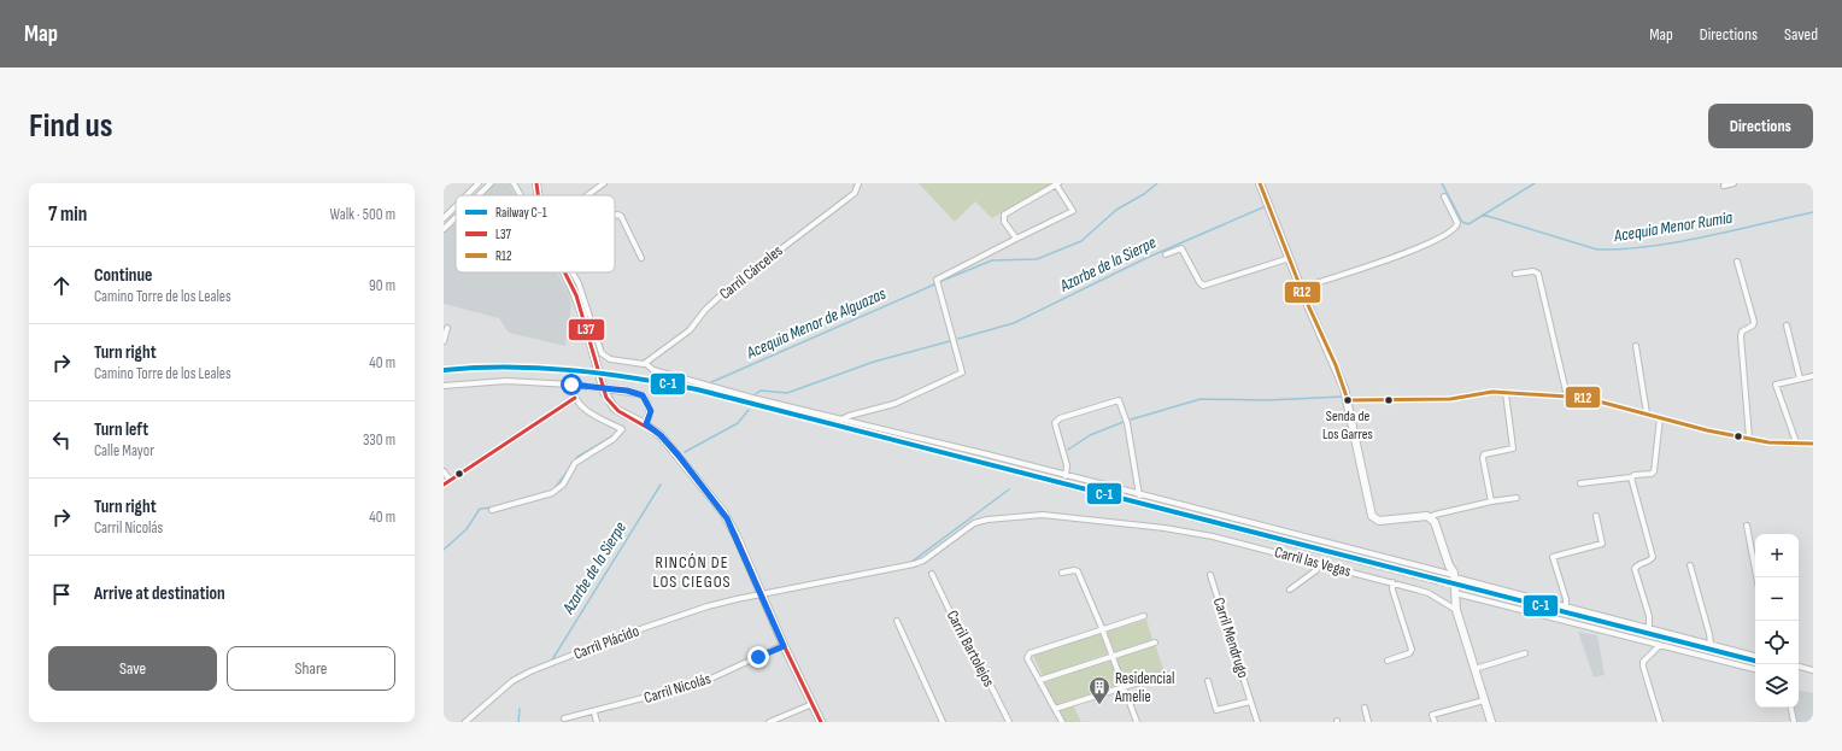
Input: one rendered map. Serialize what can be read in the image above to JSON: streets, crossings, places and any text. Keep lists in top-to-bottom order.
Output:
{
  "streets": {
    "street": [
      "Carril Cárceles",
      "Carril las Vegas",
      "Carril Mendrugo",
      "Carril Plácido",
      "Carril Bartolejos",
      "Carril Nicolás"
    ]
  },
  "crossings": [
    ["Carril las Vegas", "Carril Plácido"]
  ],
  "districts": ["RINCÓN DE LOS CIEGOS"],
  "water": ["Acequia Menor Rumia", "Azarbe de la Sierpe", "Acequia Menor de Alguazas"],
  "places": {
    "other": ["Senda de Los Garres"],
    "building": ["Residencial Amelie"]
  },
  "lines": ["transit line L37", "transit line R12", "rail line C-1"],
  "legend": ["Railway C-1", "L37", "R12"],
  "page": {
    "header": "Map",
    "nav": ["Map", "Directions", "Saved"],
    "buttons": [
      "Directions",
      ["Save", "Share"]
    ],
    "title": "Find us",
    "heading": ["7 min", "Walk · 500 m"],
    "list": [
      ["Continue", "Camino Torre de los Leales", "90 m"],
      ["Turn right", "Camino Torre de los Leales", "40 m"],
      ["Turn left", "Calle Mayor", "330 m"],
      ["Turn right", "Carril Nicolás", "40 m"],
      "Arrive at destination"
    ],
    "map_buttons": ["+", "−"]
  }
}
